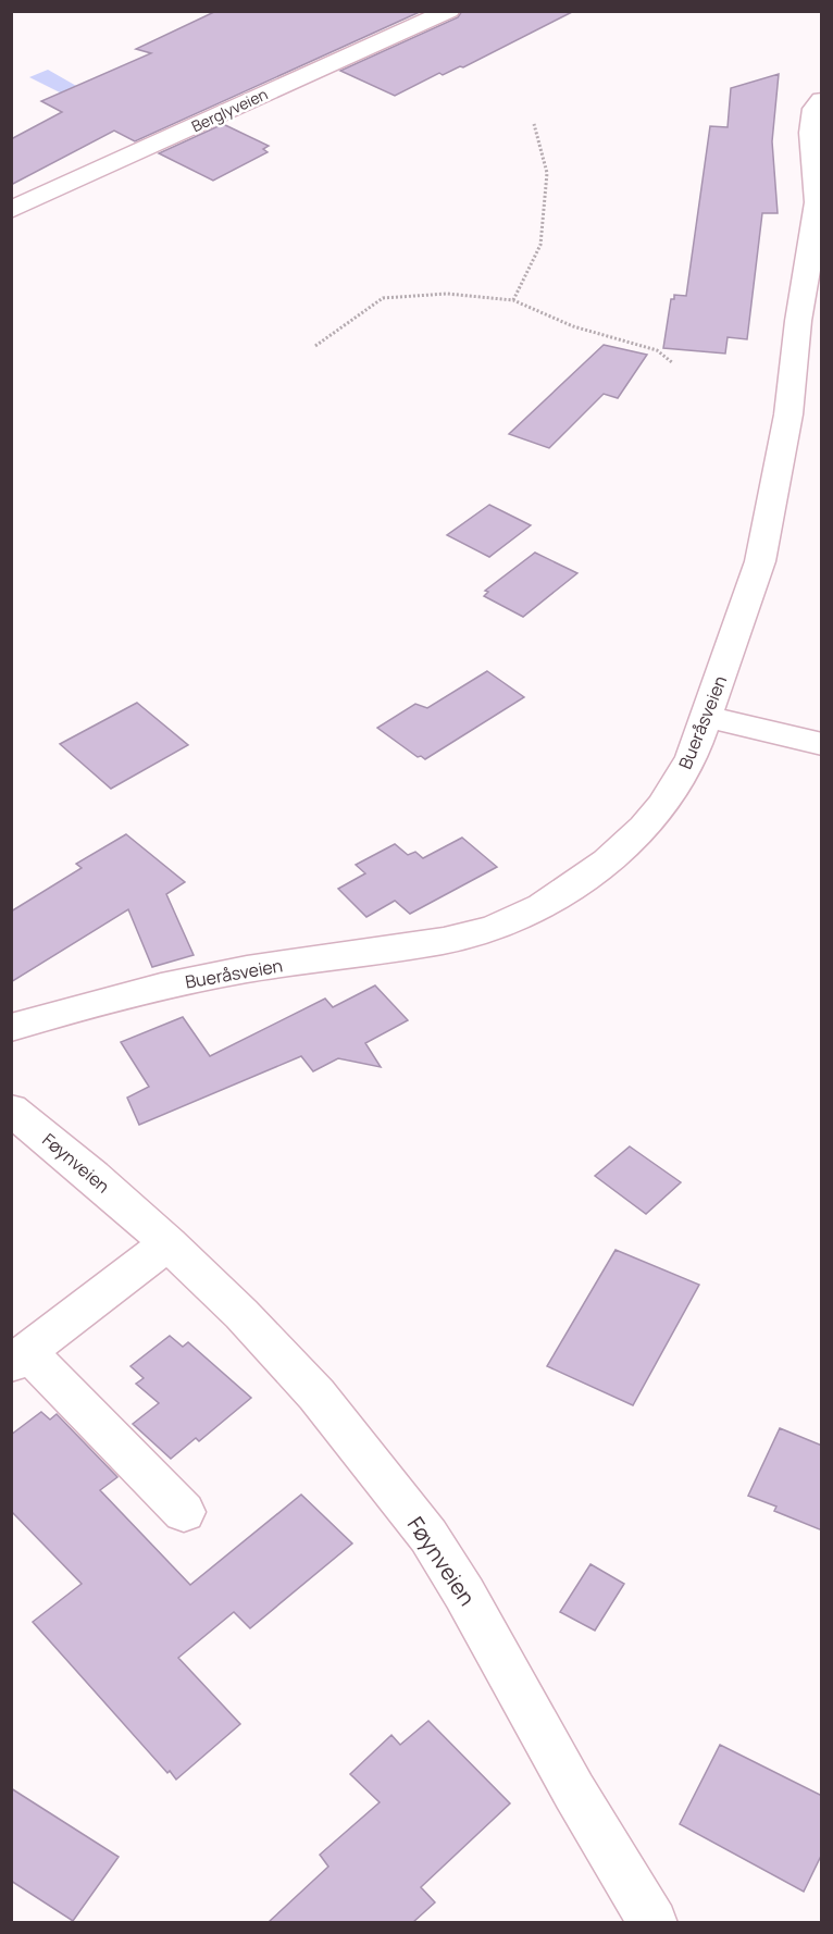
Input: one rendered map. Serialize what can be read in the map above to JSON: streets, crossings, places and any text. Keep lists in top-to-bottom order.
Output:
{
  "streets": {
    "street": ["Berglyveien", "Bueråsveien", "Føynveien"]
  }
}
